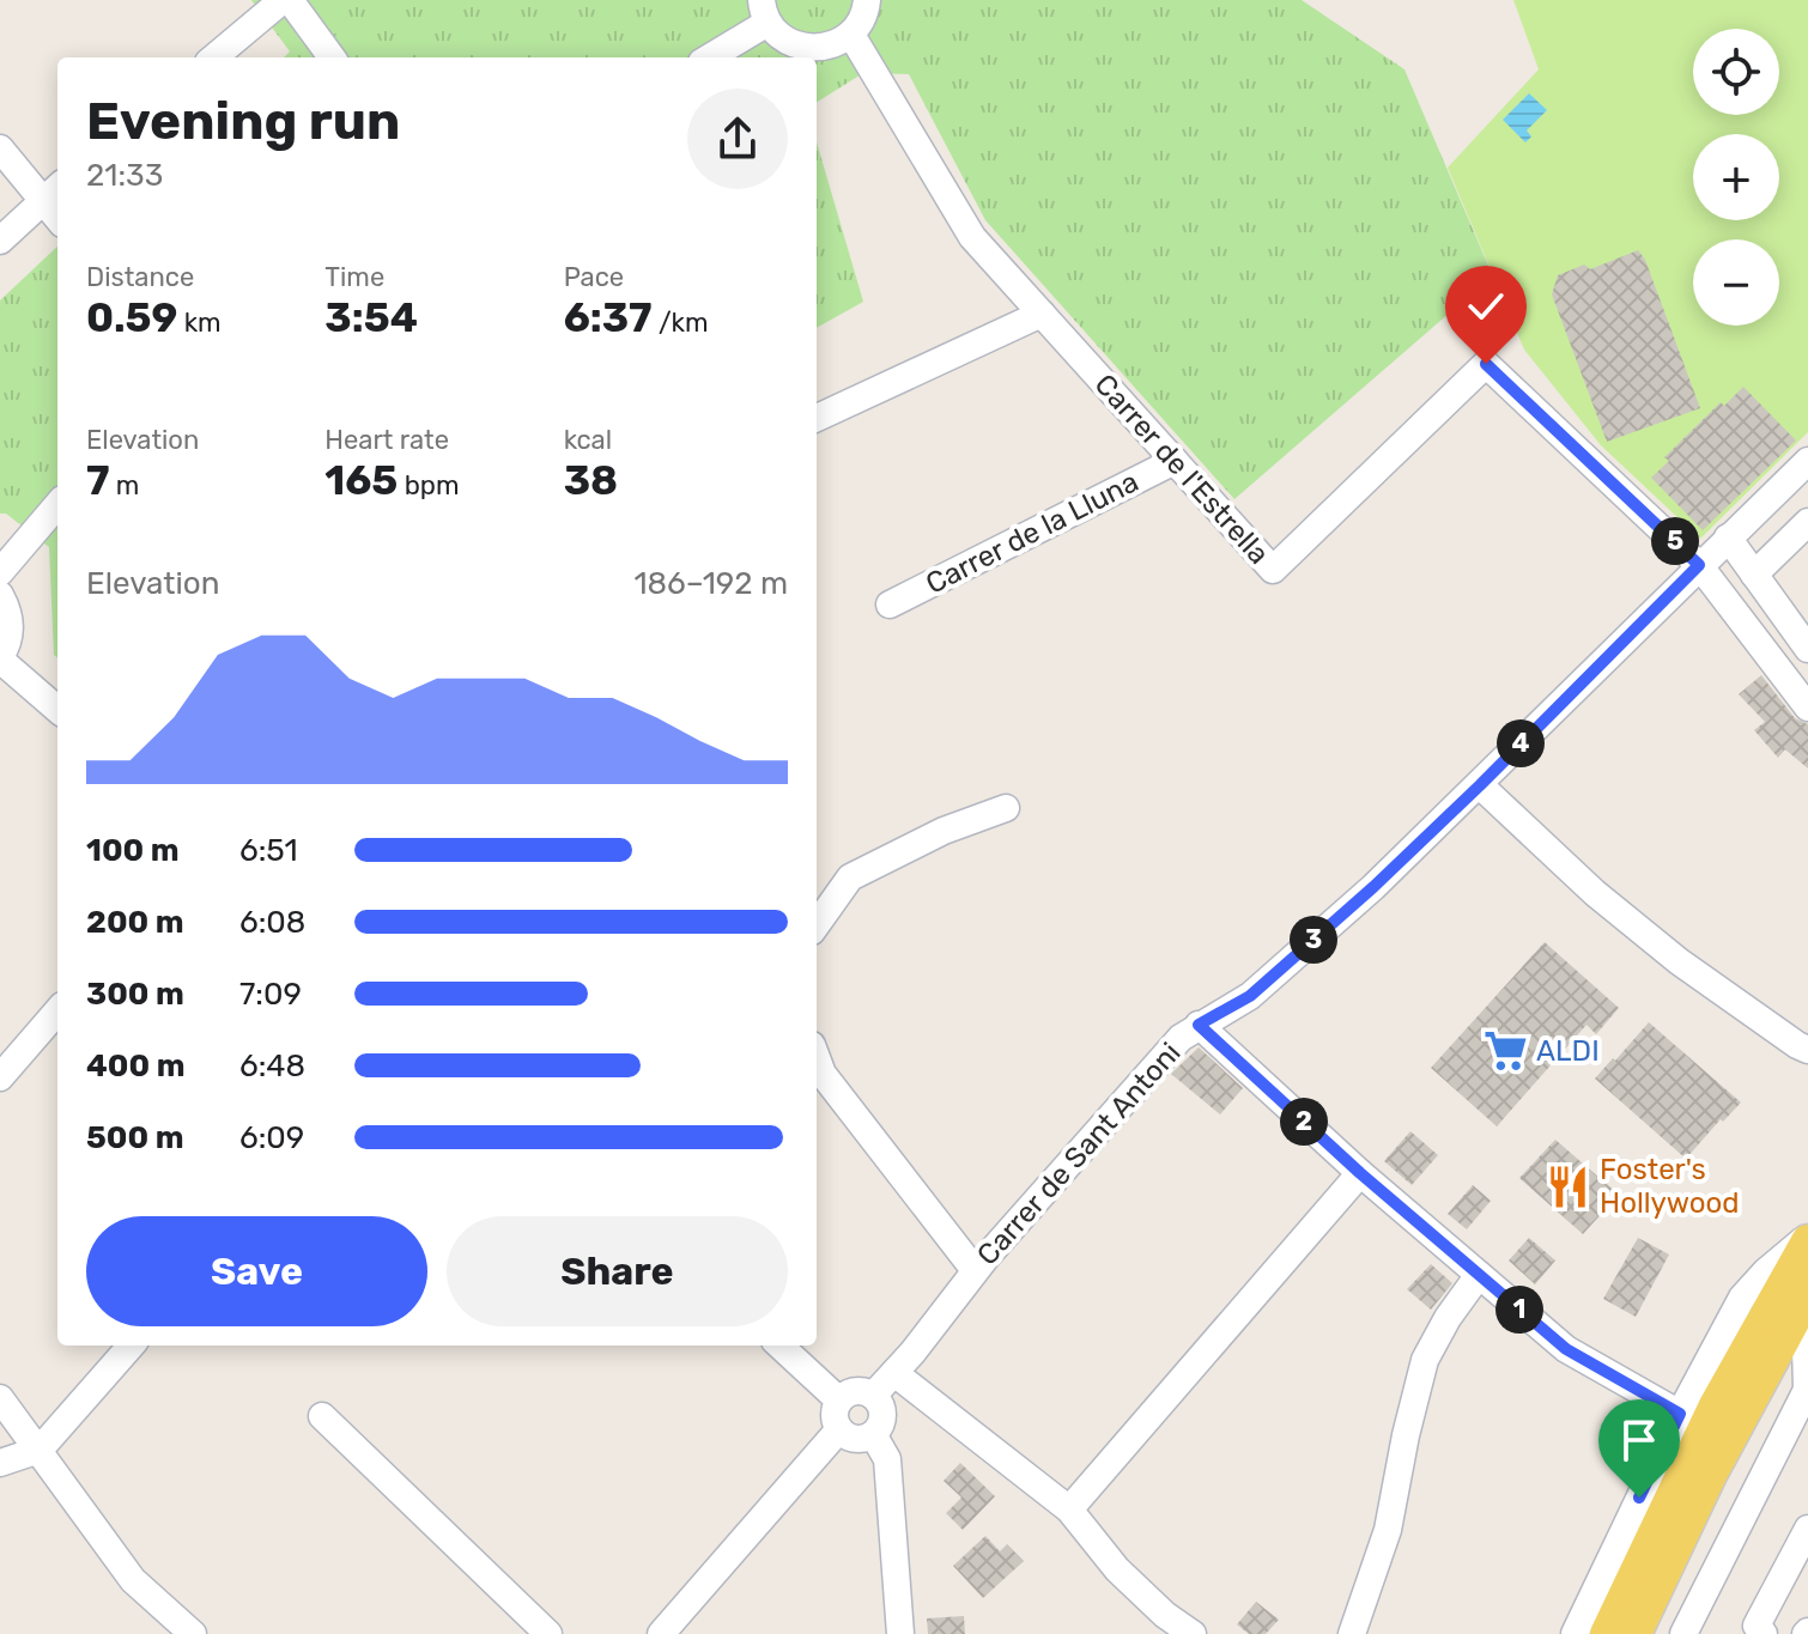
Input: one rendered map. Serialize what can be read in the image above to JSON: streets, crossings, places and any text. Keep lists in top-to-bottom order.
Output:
{
  "streets": {
    "street": ["Carrer de l'Estrella", "Carrer de la Lluna", "Carrer de Sant Antoni"]
  },
  "crossings": [
    ["Carrer de l'Estrella", "Carrer de la Lluna"],
    ["Carrer de l'Estrella", "Carrer de Sant Antoni"]
  ],
  "places": {
    "supermarket": ["ALDI"],
    "restaurant": ["Foster's Hollywood"]
  },
  "page": {
    "map_buttons": ["+", "−"],
    "heading": ["Evening run", "21:33"],
    "stats": [
      ["Distance", "0.59 km"],
      ["Time", "3:54"],
      ["Pace", "6:37 /km"],
      ["Elevation", "7 m"],
      ["Heart rate", "165 bpm"],
      ["kcal", "38"]
    ],
    "pins": [
      "5",
      "4",
      "3",
      "2",
      "1"
    ],
    "chart": ["Elevation", "186–192 m"],
    "list": [
      {
        "name": "100 m",
        "note": "6:51"
      },
      {
        "name": "200 m",
        "note": "6:08"
      },
      {
        "name": "300 m",
        "note": "7:09"
      },
      {
        "name": "400 m",
        "note": "6:48"
      },
      {
        "name": "500 m",
        "note": "6:09"
      }
    ],
    "buttons": ["Save", "Share"]
  }
}
